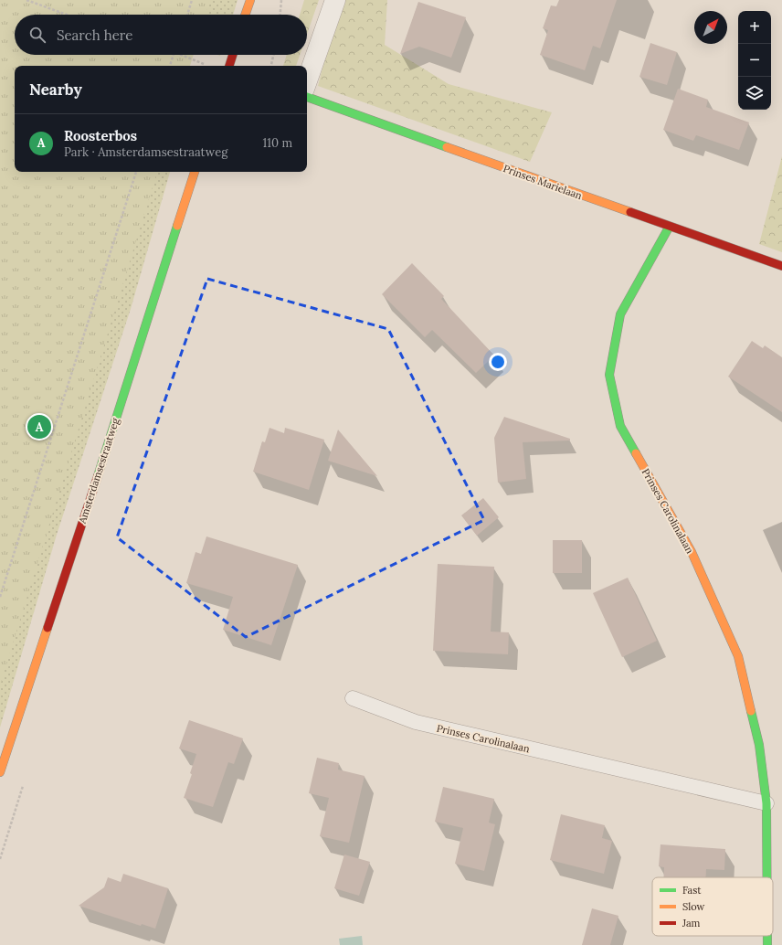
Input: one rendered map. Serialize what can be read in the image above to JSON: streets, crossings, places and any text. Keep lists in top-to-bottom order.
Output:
{
  "streets": {
    "street": ["Prinses Marielaan", "Amsterdamsestraatweg", "Prinses Carolinalaan"]
  },
  "crossings": [
    ["Prinses Marielaan", "Prinses Carolinalaan"]
  ],
  "legend": ["Fast", "Slow", "Jam"],
  "north": "top right",
  "page": {
    "map_buttons": ["+", "−"],
    "search": "Search here",
    "heading": "Nearby",
    "list": [
      {
        "mark": "A",
        "name": "Roosterbos",
        "note": "Park · Amsterdamsestraatweg",
        "value": "110 m"
      }
    ],
    "pins": "A"
  }
}
